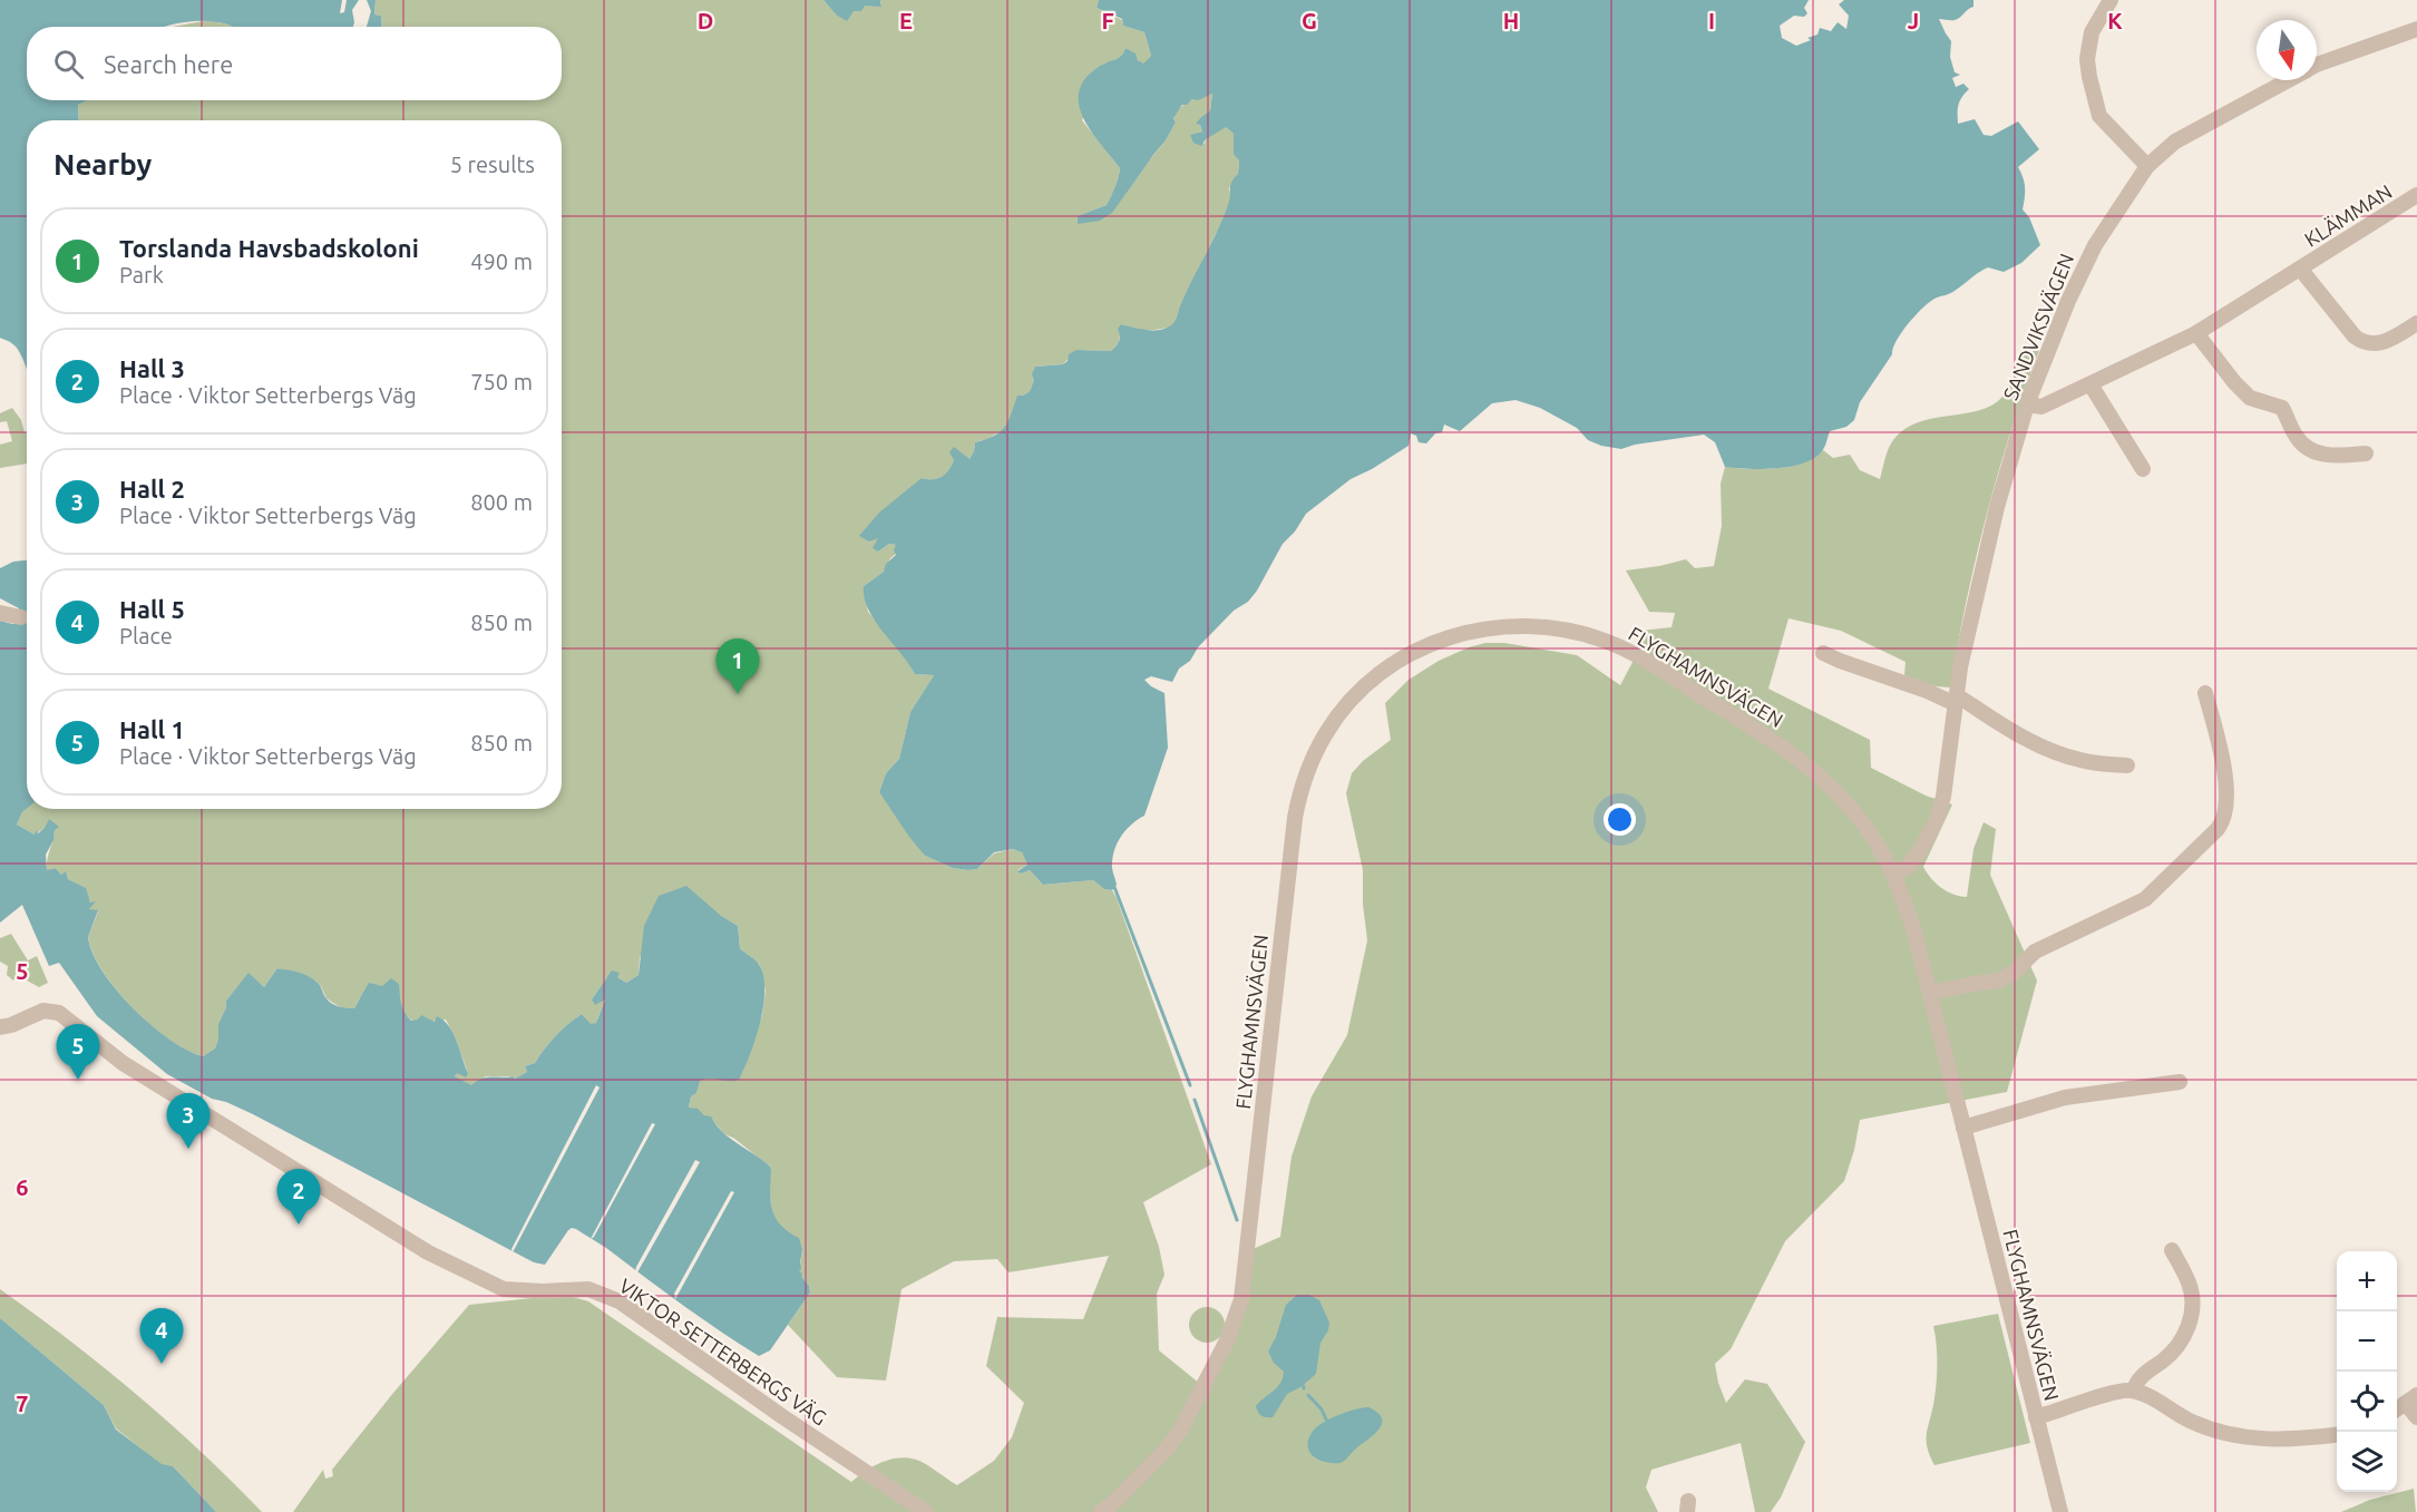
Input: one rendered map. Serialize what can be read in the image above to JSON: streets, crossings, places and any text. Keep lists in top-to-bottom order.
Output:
{
  "streets": {
    "street": [
      "KLÄMMAN",
      "SANDVIKSVÄGEN",
      "FLYGHAMNSVÄGEN",
      "VIKTOR SETTERBERGS VÄG"
    ]
  },
  "crossings": [
    ["KLÄMMAN", "SANDVIKSVÄGEN"],
    ["SANDVIKSVÄGEN", "FLYGHAMNSVÄGEN"]
  ],
  "north": "bottom",
  "page": {
    "search": "Search here",
    "heading": ["Nearby", "5 results"],
    "list": [
      {
        "mark": "1",
        "name": "Torslanda Havsbadskoloni",
        "note": "Park",
        "value": "490 m"
      },
      {
        "mark": "2",
        "name": "Hall 3",
        "note": "Place · Viktor Setterbergs Väg",
        "value": "750 m"
      },
      {
        "mark": "3",
        "name": "Hall 2",
        "note": "Place · Viktor Setterbergs Väg",
        "value": "800 m"
      },
      {
        "mark": "4",
        "name": "Hall 5",
        "note": "Place",
        "value": "850 m"
      },
      {
        "mark": "5",
        "name": "Hall 1",
        "note": "Place · Viktor Setterbergs Väg",
        "value": "850 m"
      }
    ],
    "pins": [
      "1",
      "5",
      "3",
      "2",
      "4"
    ],
    "map_buttons": ["+", "−"]
  },
  "grid": {
    "columns": [
      "D",
      "E",
      "F",
      "G",
      "H",
      "I",
      "J",
      "K"
    ],
    "rows": ["5", "6", "7"]
  }
}
